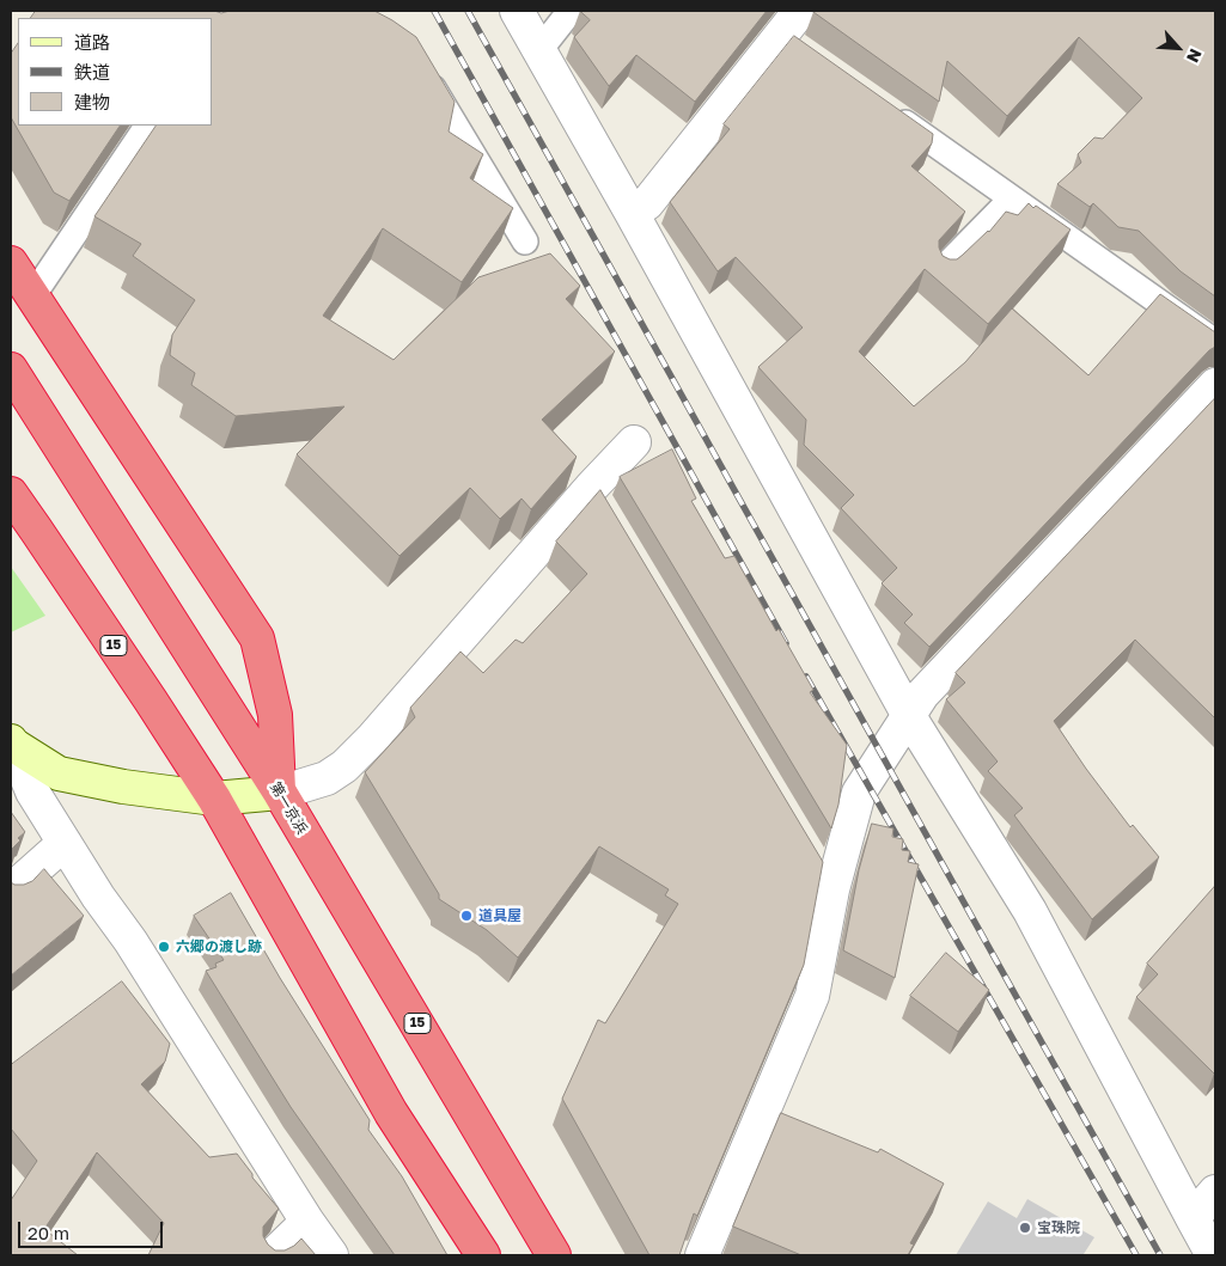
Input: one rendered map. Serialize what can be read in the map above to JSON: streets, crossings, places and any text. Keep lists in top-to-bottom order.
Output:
{
  "streets": {
    "highway": ["15", "第一京浜"]
  },
  "places": ["道具屋", "六郷の渡し跡", "宝珠院"],
  "legend": ["道路", "鉄道", "建物"],
  "scale_bar": "20 m",
  "north": "bottom right"
}
